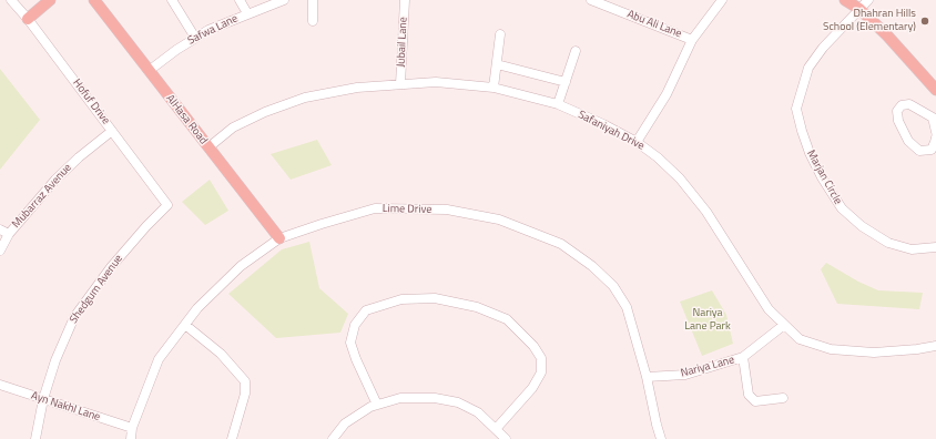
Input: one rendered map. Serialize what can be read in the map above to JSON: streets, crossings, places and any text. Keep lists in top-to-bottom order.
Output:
{
  "streets": {
    "main road": ["AlHasa Road"],
    "street": [
      "Abu Ali Lane",
      "Safwa Lane",
      "Jubail Lane",
      "Hofuf Drive",
      "Safaniyah Drive",
      "Marjan Circle",
      "Mubarraz Avenue",
      "Lime Drive",
      "Shedgum Avenue",
      "Nariya Lane",
      "Ayn Nakhl Lane"
    ]
  },
  "crossings": [
    ["Safwa Lane", "AlHasa Road"],
    ["Jubail Lane", "Safaniyah Drive"],
    ["Hofuf Drive", "Mubarraz Avenue"],
    ["Hofuf Drive", "Shedgum Avenue"],
    ["AlHasa Road", "Safaniyah Drive"],
    ["AlHasa Road", "Lime Drive"],
    ["Safaniyah Drive", "Nariya Lane"],
    ["Lime Drive", "Nariya Lane"],
    ["Lime Drive", "Ayn Nakhl Lane"],
    ["Shedgum Avenue", "Ayn Nakhl Lane"]
  ],
  "parks": ["Nariya Lane Park"],
  "places": ["Dhahran Hills School (Elementary)"]
}
